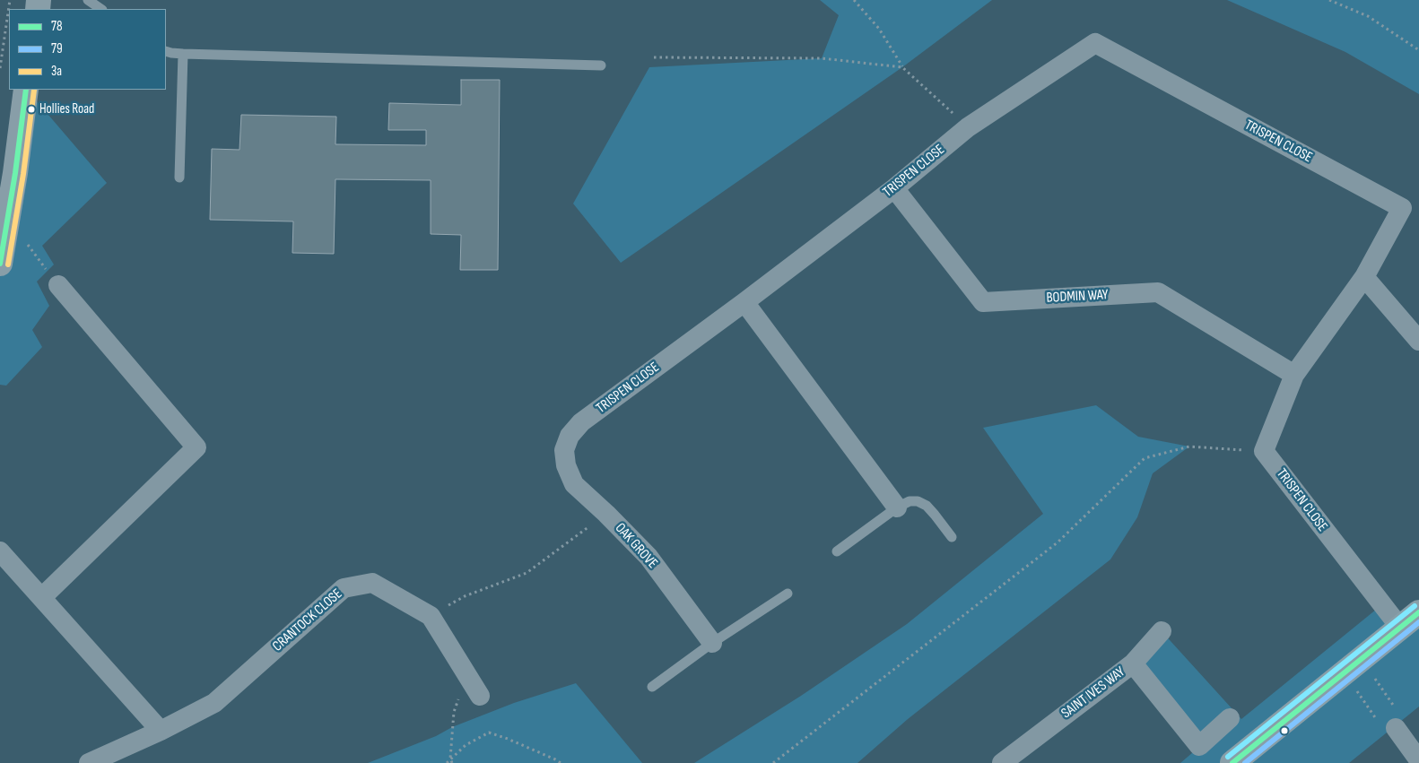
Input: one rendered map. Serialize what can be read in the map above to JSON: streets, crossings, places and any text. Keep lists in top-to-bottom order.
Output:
{
  "streets": {
    "street": [
      "TRISPEN CLOSE",
      "BODMIN WAY",
      "OAK GROVE",
      "CRANTOCK CLOSE",
      "SAINT IVES WAY"
    ]
  },
  "crossings": [
    ["TRISPEN CLOSE", "BODMIN WAY"],
    ["TRISPEN CLOSE", "OAK GROVE"]
  ],
  "places": ["Hollies Road"],
  "lines": ["transit line 78", "transit line 3a", "transit line 79"],
  "legend": ["78", "79", "3a"]
}
